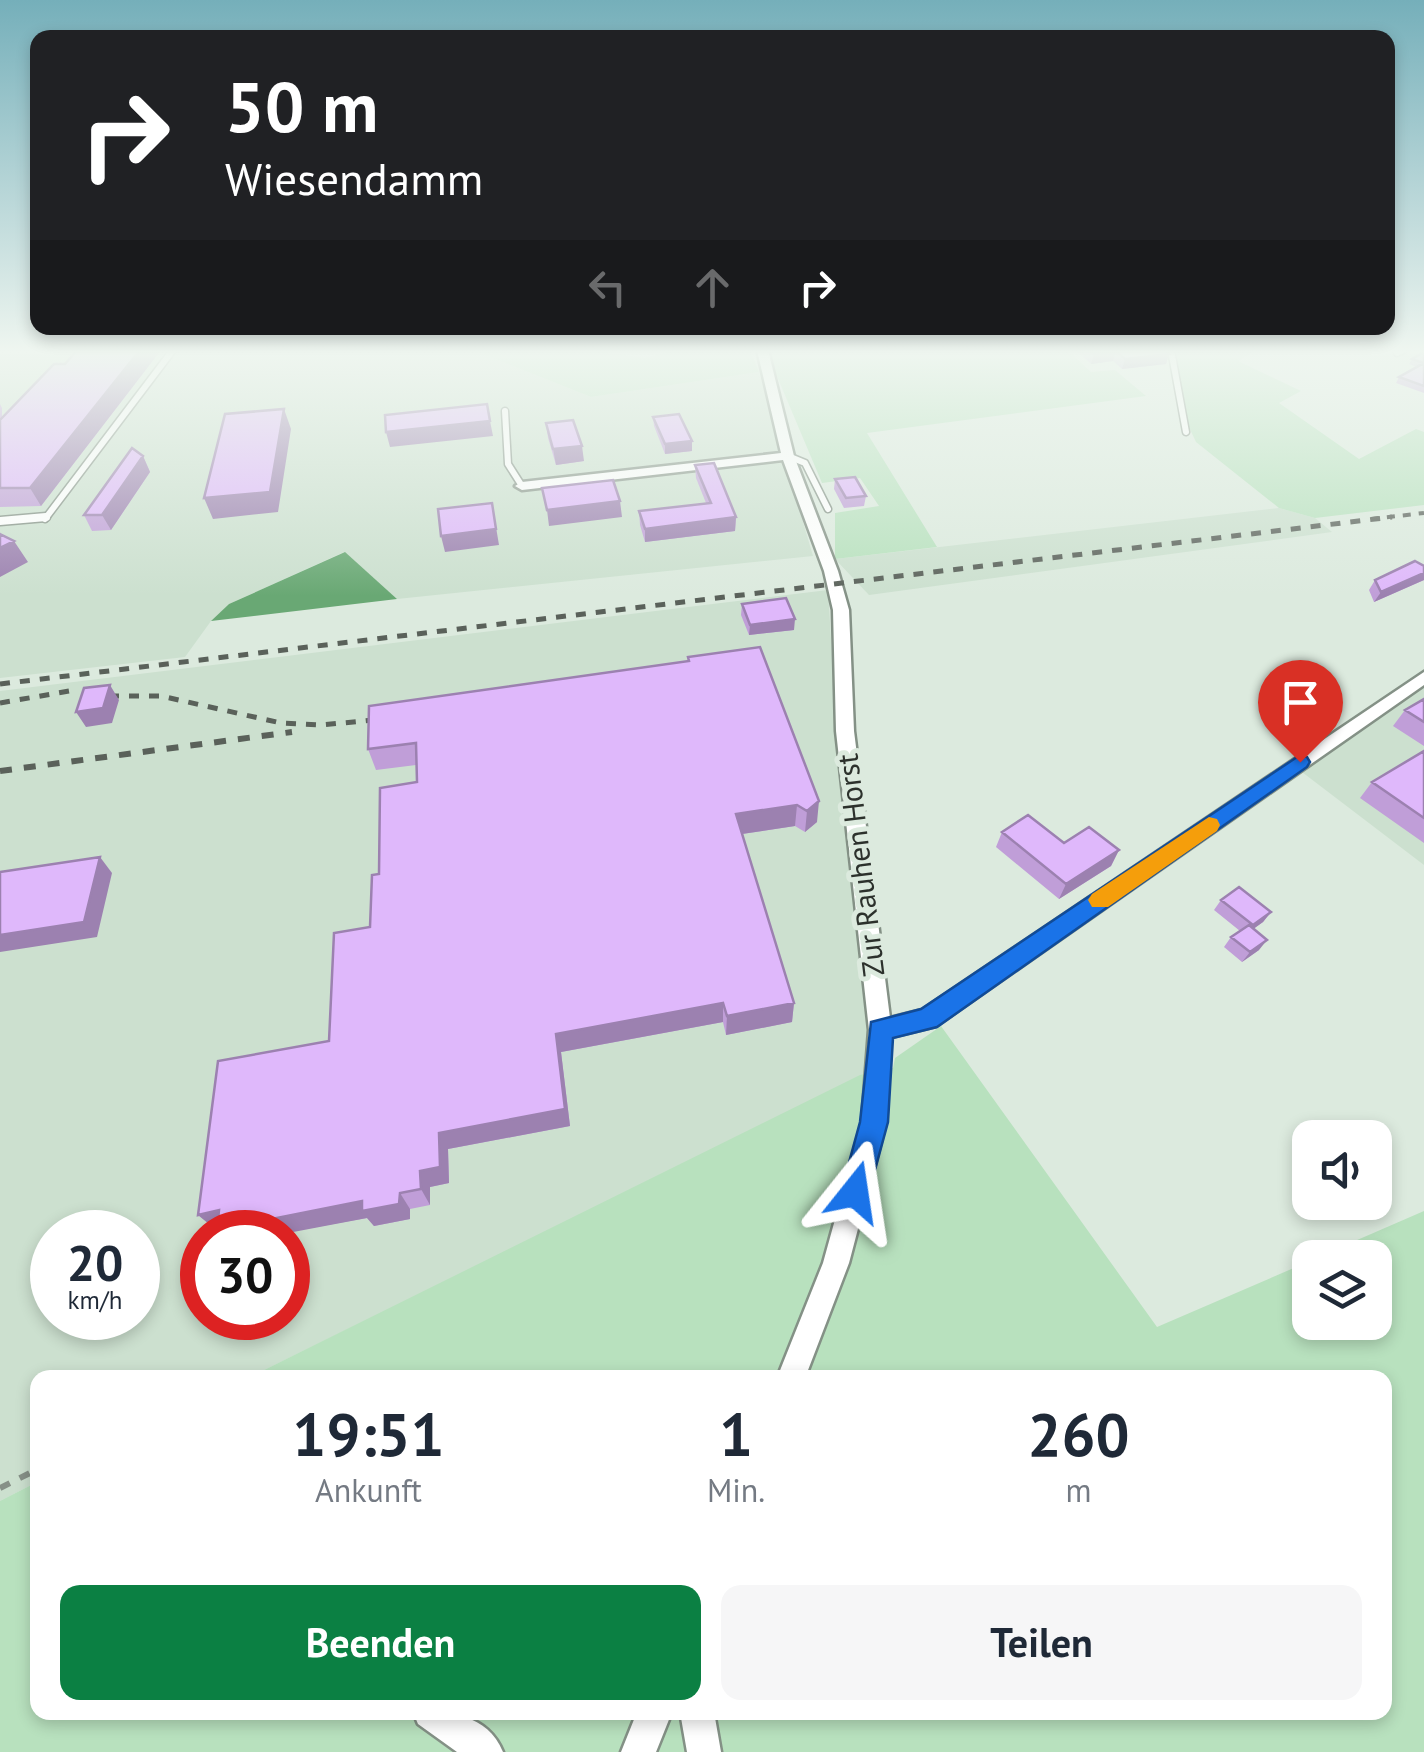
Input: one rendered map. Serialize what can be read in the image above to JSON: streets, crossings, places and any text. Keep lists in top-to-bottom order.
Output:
{
  "streets": {
    "street": ["Zur Rauhen Horst"]
  },
  "page": {
    "turn": ["50 m", "Wiesendamm"],
    "speed": "20 km/h",
    "limit": "30",
    "eta": [
      "19:51",
      "Ankunft",
      "1",
      "Min.",
      "260",
      "m"
    ],
    "buttons": ["Beenden", "Teilen"]
  }
}
